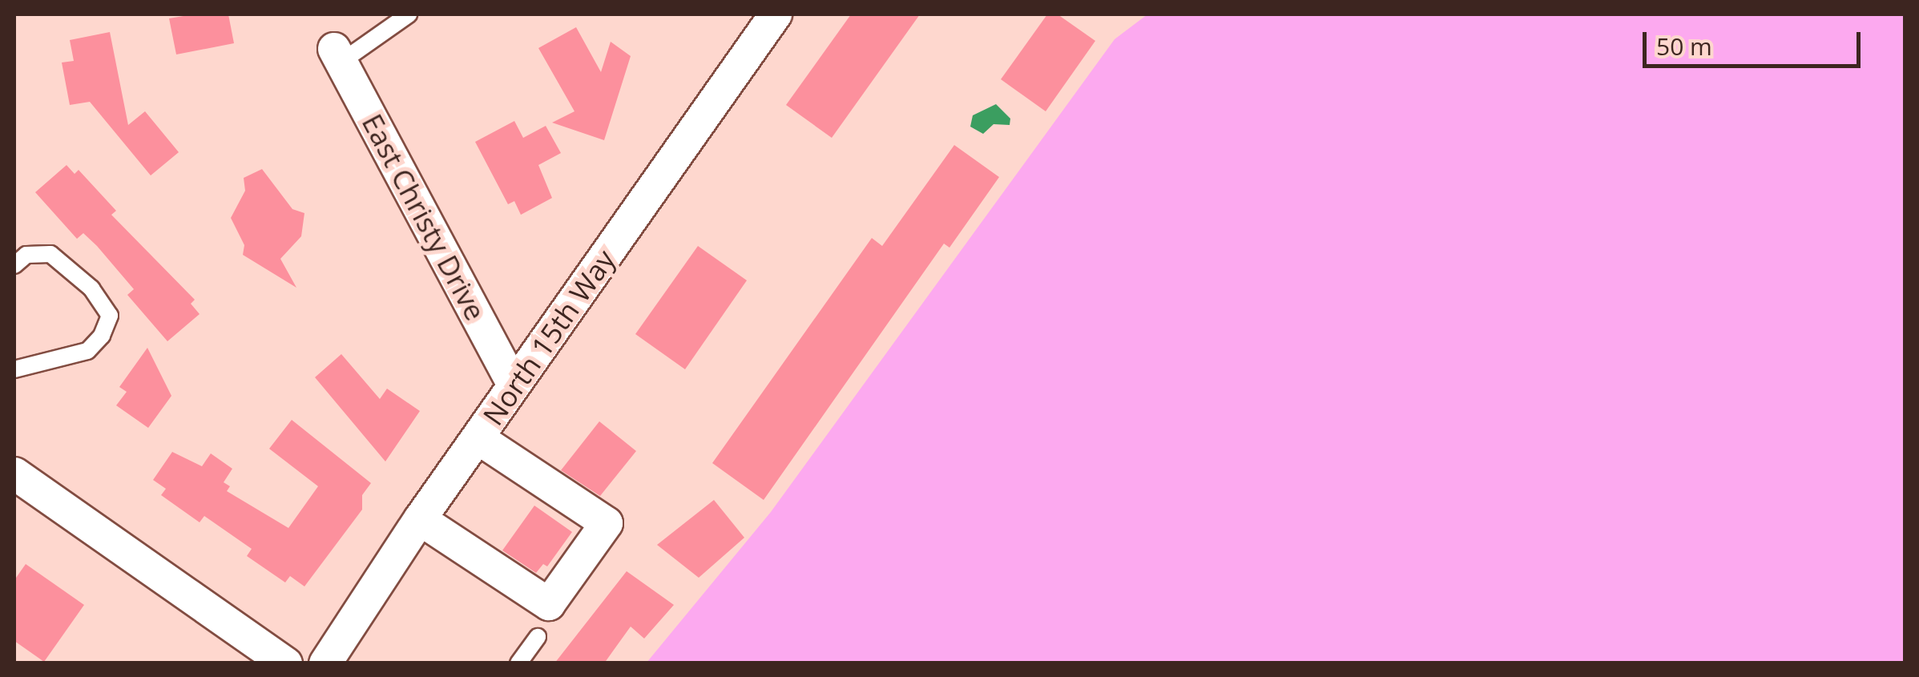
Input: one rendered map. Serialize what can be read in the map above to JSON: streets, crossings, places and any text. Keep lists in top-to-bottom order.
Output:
{
  "streets": {
    "street": ["East Christy Drive", "North 15th Way"]
  },
  "crossings": [
    ["East Christy Drive", "North 15th Way"]
  ],
  "scale_bar": "50 m"
}
